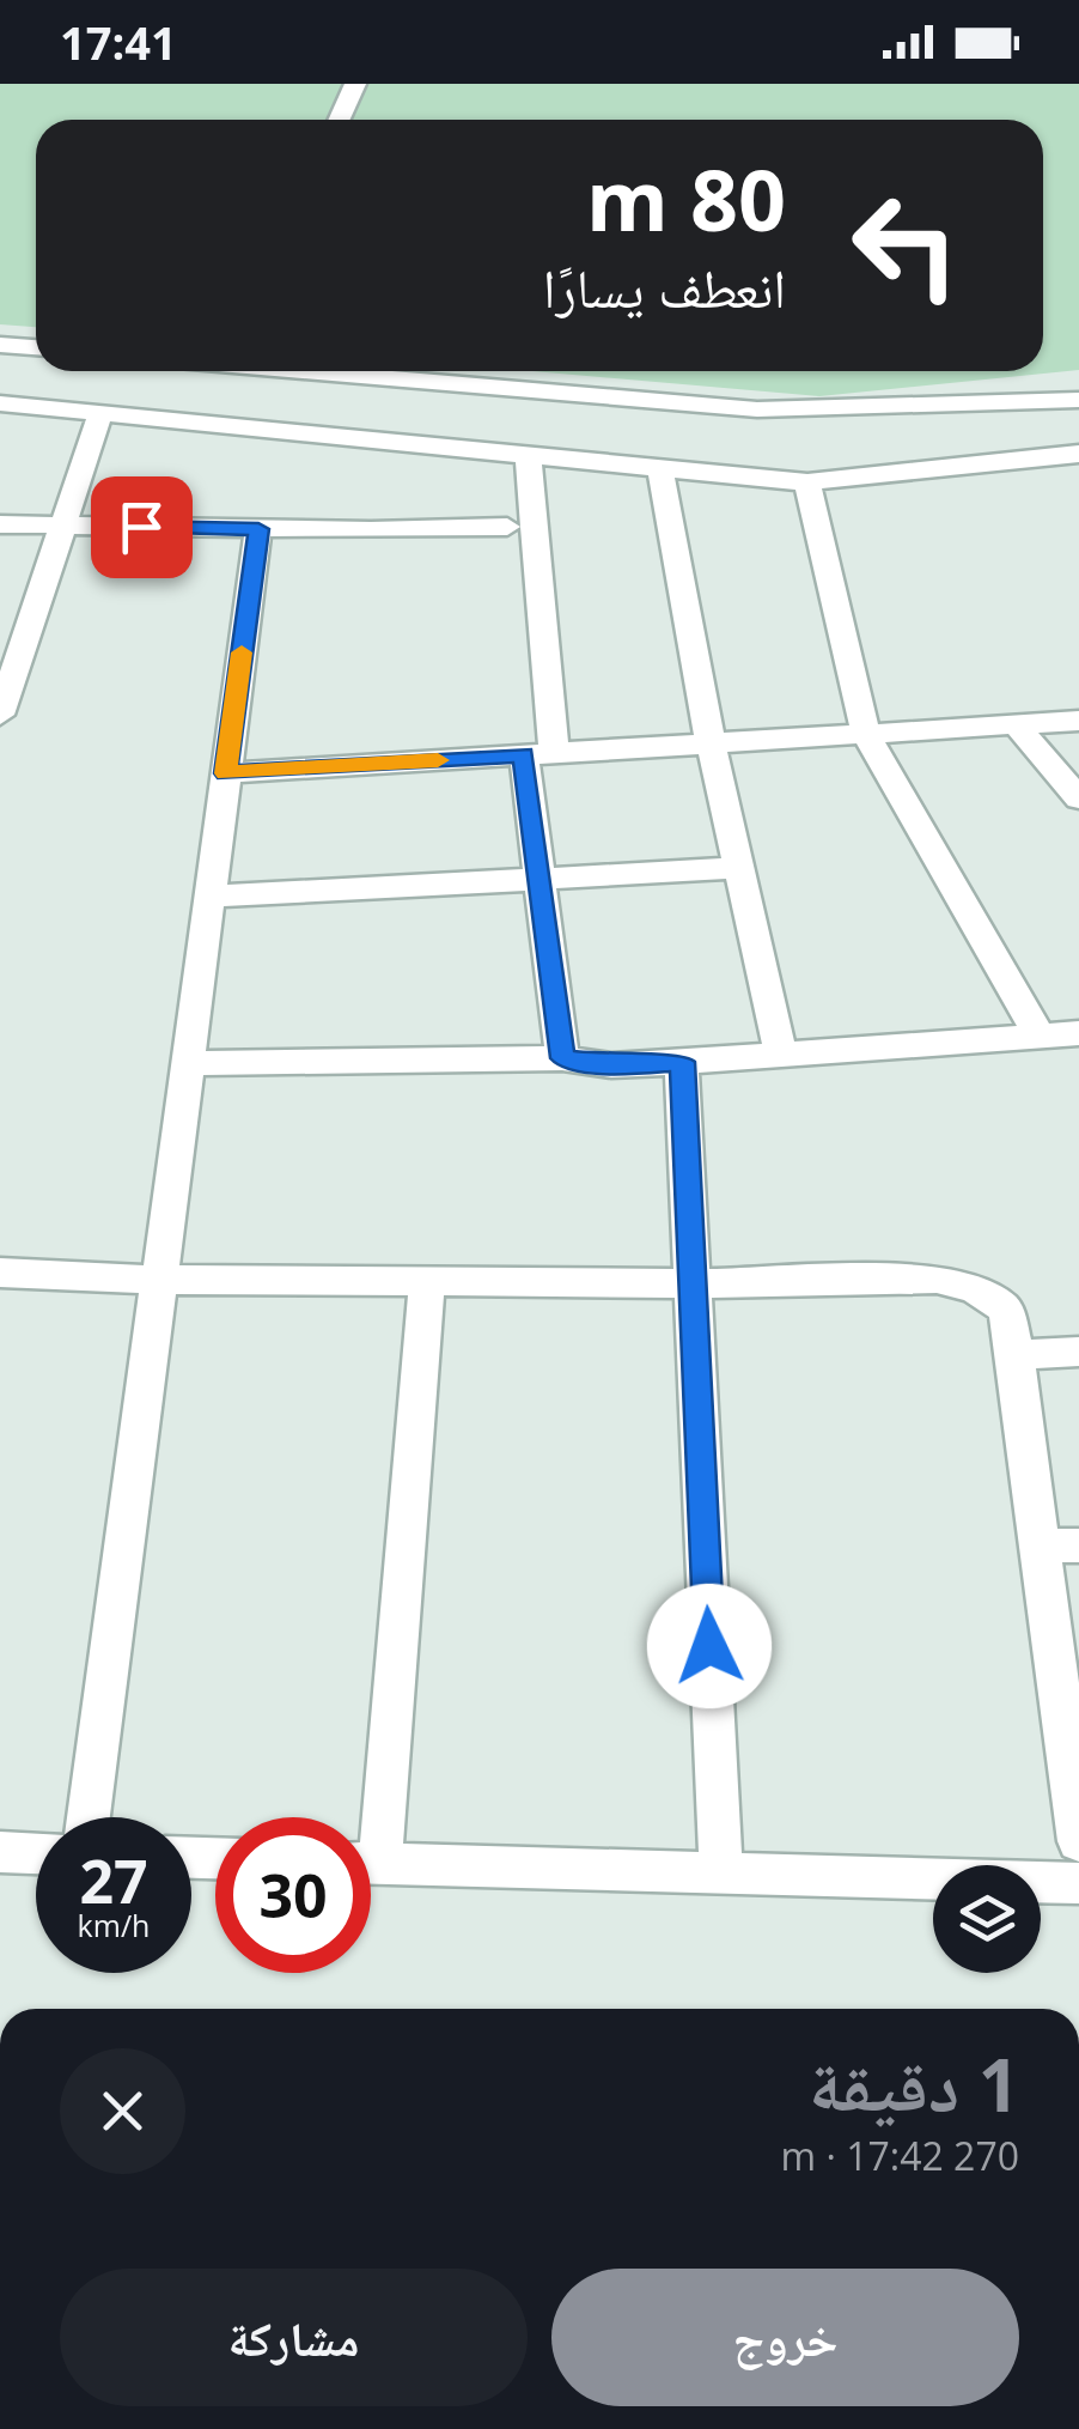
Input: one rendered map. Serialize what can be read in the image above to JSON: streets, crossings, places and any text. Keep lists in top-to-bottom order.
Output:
{
  "page": {
    "status": "17:41",
    "turn": ["80 m", "انعطف يسارًا"],
    "speed": "27 km/h",
    "limit": "30",
    "heading": ["1 دقيقة", "270 m · 17:42"],
    "buttons": ["خروج", "مشاركة"]
  }
}
